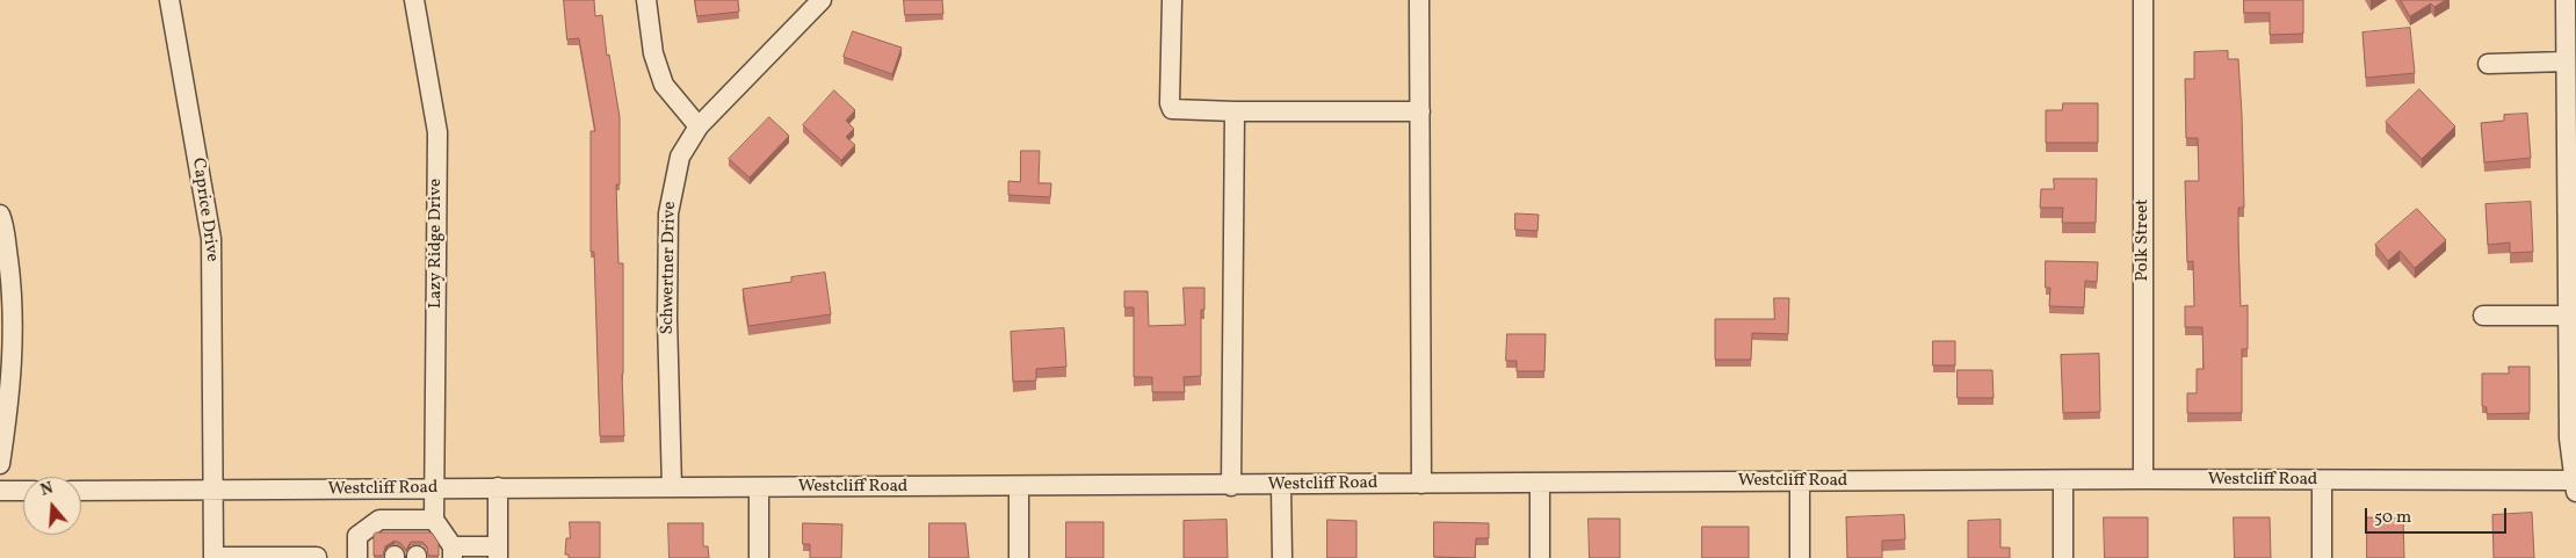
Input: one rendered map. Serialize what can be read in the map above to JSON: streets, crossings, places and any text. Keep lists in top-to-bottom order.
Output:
{
  "streets": {
    "street": [
      "Caprice Drive",
      "Polk Street",
      "Lazy Ridge Drive",
      "Schwertner Drive",
      "Westcliff Road"
    ]
  },
  "crossings": [
    ["Caprice Drive", "Westcliff Road"],
    ["Polk Street", "Westcliff Road"],
    ["Lazy Ridge Drive", "Westcliff Road"],
    ["Schwertner Drive", "Westcliff Road"]
  ],
  "scale_bar": "50 m",
  "north": "top"
}
